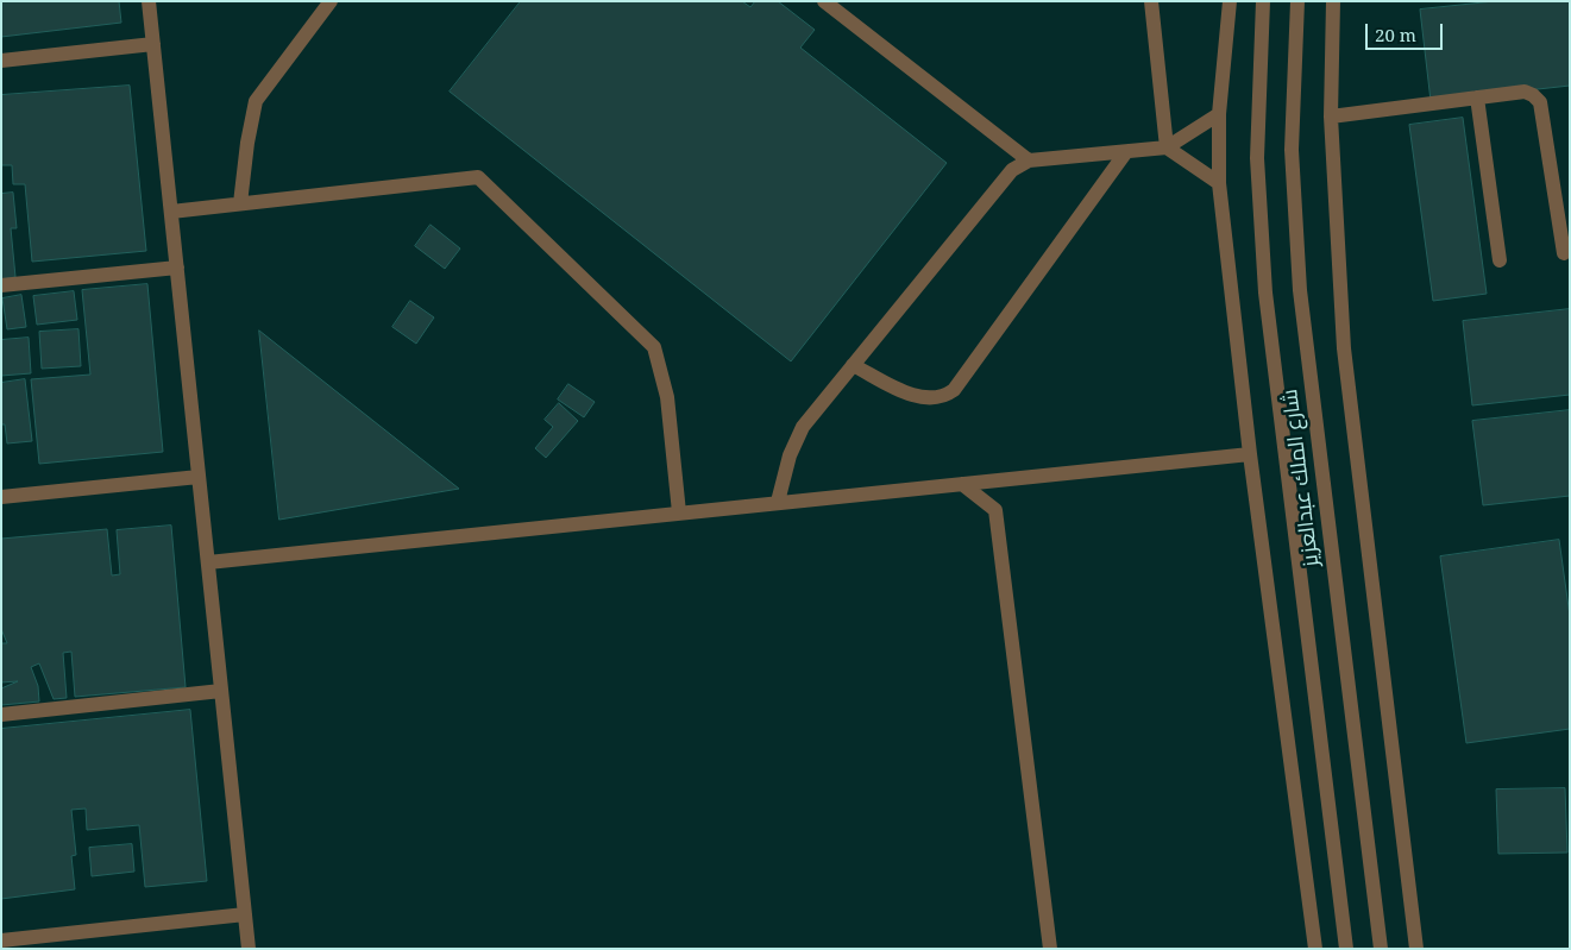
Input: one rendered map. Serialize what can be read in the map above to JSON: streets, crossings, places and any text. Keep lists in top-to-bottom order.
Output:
{
  "streets": {
    "street": ["شارع الملك عبدالعزيز"]
  },
  "scale_bar": "20 m"
}
